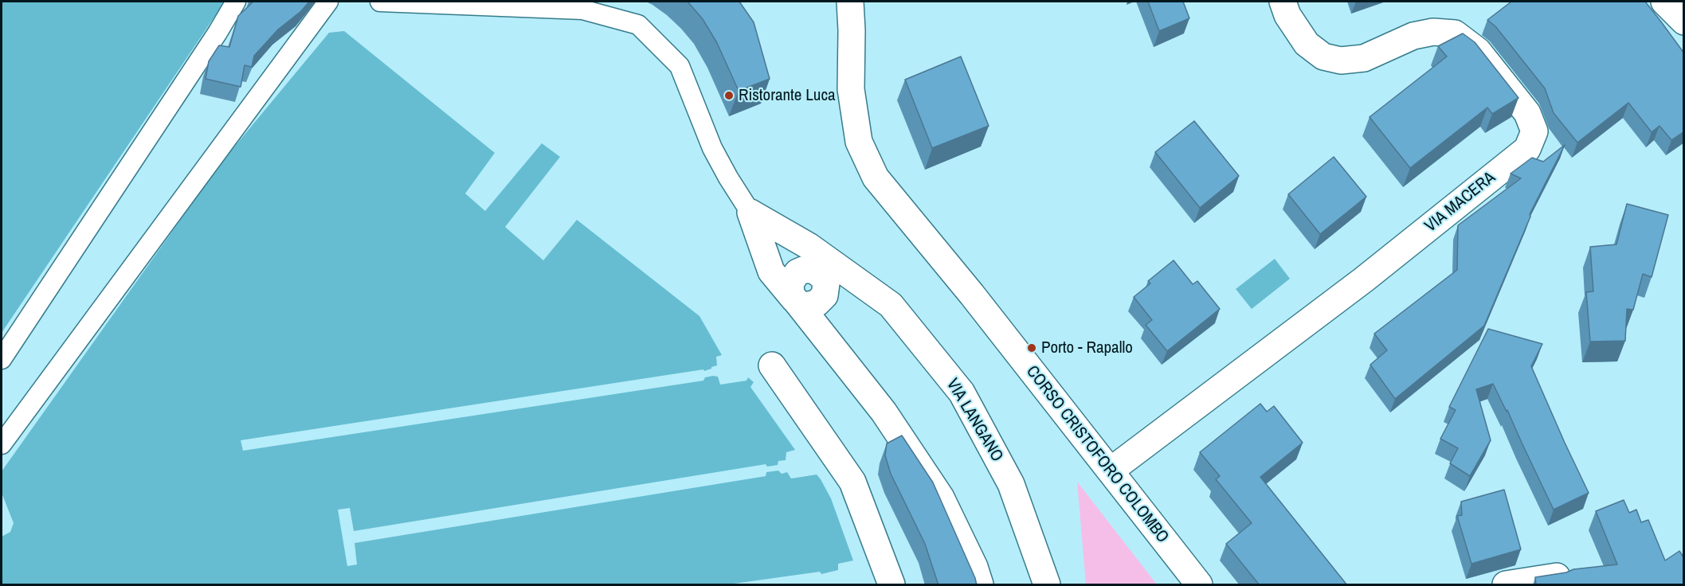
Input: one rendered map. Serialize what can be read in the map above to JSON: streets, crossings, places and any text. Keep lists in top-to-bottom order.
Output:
{
  "streets": {
    "street": ["VIA MACERA", "VIA LANGANO", "CORSO CRISTOFORO COLOMBO"]
  },
  "crossings": [
    ["VIA MACERA", "CORSO CRISTOFORO COLOMBO"]
  ],
  "places": ["Ristorante Luca", "Porto - Rapallo"]
}
